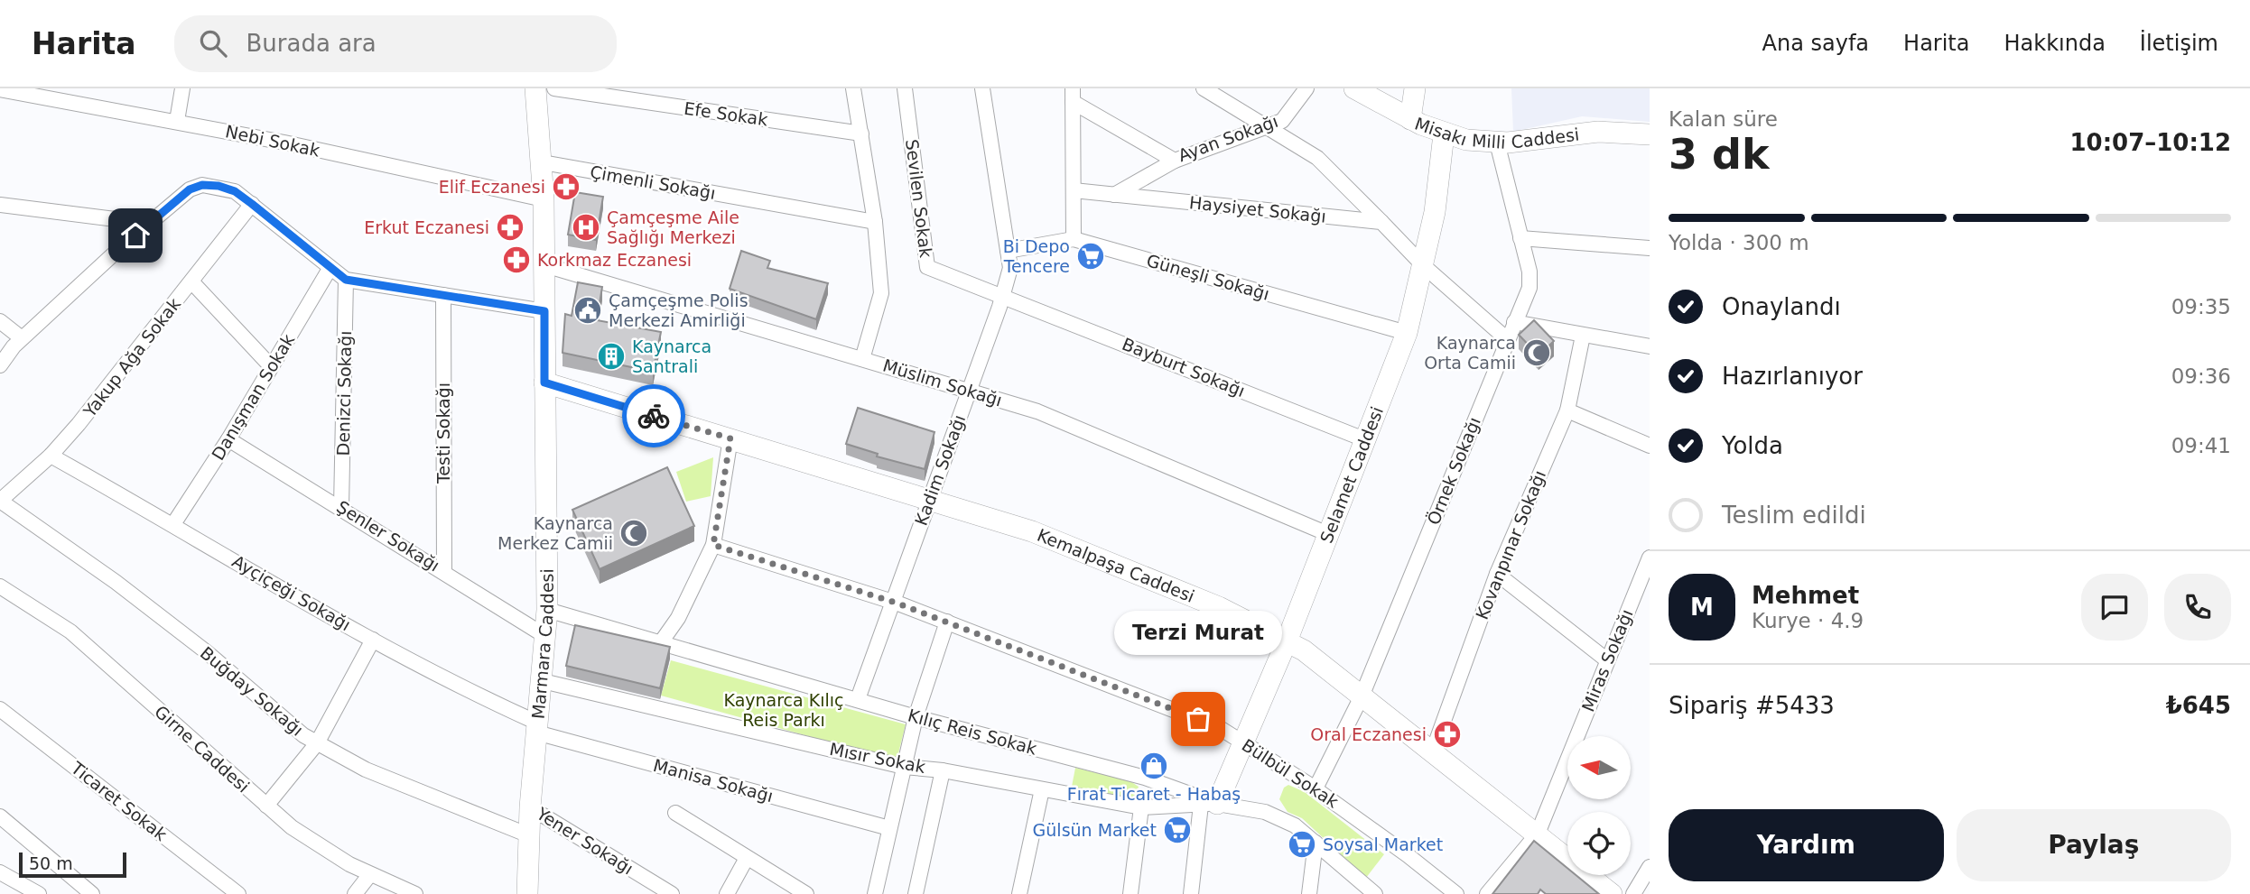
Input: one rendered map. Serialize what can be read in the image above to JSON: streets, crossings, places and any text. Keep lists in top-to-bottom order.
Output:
{
  "streets": {
    "street": [
      "Efe Sokak",
      "Misakı Milli Caddesi",
      "Ayan Sokağı",
      "Nebi Sokak",
      "Çimenli Sokağı",
      "Sevilen Sokak",
      "Haysiyet Sokağı",
      "Güneşli Sokağı",
      "Yakup Ağa Sokak",
      "Bayburt Sokağı",
      "Müslim Sokağı",
      "Denizci Sokağı",
      "Danışman Sokak",
      "Testi Sokağı",
      "Kadim Sokağı",
      "Örnek Sokağı",
      "Selamet Caddesi",
      "Şenler Sokağı",
      "Kovanpınar Sokağı",
      "Kemalpaşa Caddesi",
      "Ayçiçeği Sokağı",
      "Marmara Caddesi",
      "Miras Sokağı",
      "Buğday Sokağı",
      "Kılıç Reis Sokak",
      "Girne Caddesi",
      "Mısır Sokak",
      "Bülbül Sokak",
      "Manisa Sokağı",
      "Ticaret Sokak",
      "Yener Sokağı"
    ]
  },
  "crossings": [
    ["Misakı Milli Caddesi", "Örnek Sokağı"],
    ["Misakı Milli Caddesi", "Selamet Caddesi"],
    ["Nebi Sokak", "Marmara Caddesi"],
    ["Çimenli Sokağı", "Marmara Caddesi"],
    ["Sevilen Sokak", "Bayburt Sokağı"],
    ["Sevilen Sokak", "Kadim Sokağı"],
    ["Güneşli Sokağı", "Kadim Sokağı"],
    ["Güneşli Sokağı", "Selamet Caddesi"],
    ["Yakup Ağa Sokak", "Ayçiçeği Sokağı"],
    ["Yakup Ağa Sokak", "Buğday Sokağı"],
    ["Bayburt Sokağı", "Kadim Sokağı"],
    ["Bayburt Sokağı", "Selamet Caddesi"],
    ["Müslim Sokağı", "Kadim Sokağı"],
    ["Müslim Sokağı", "Selamet Caddesi"],
    ["Müslim Sokağı", "Marmara Caddesi"],
    ["Denizci Sokağı", "Şenler Sokağı"],
    ["Danışman Sokak", "Şenler Sokağı"],
    ["Danışman Sokak", "Ayçiçeği Sokağı"],
    ["Testi Sokağı", "Şenler Sokağı"],
    ["Kadim Sokağı", "Kemalpaşa Caddesi"],
    ["Kadim Sokağı", "Kılıç Reis Sokak"],
    ["Kadim Sokağı", "Bülbül Sokak"],
    ["Örnek Sokağı", "Kemalpaşa Caddesi"],
    ["Örnek Sokağı", "Bülbül Sokak"],
    ["Selamet Caddesi", "Kemalpaşa Caddesi"],
    ["Selamet Caddesi", "Kılıç Reis Sokak"],
    ["Selamet Caddesi", "Mısır Sokak"],
    ["Selamet Caddesi", "Bülbül Sokak"],
    ["Şenler Sokağı", "Marmara Caddesi"],
    ["Kovanpınar Sokağı", "Kemalpaşa Caddesi"],
    ["Kemalpaşa Caddesi", "Marmara Caddesi"],
    ["Kemalpaşa Caddesi", "Miras Sokağı"],
    ["Ayçiçeği Sokağı", "Marmara Caddesi"],
    ["Ayçiçeği Sokağı", "Manisa Sokağı"],
    ["Marmara Caddesi", "Buğday Sokağı"],
    ["Marmara Caddesi", "Kılıç Reis Sokak"],
    ["Marmara Caddesi", "Mısır Sokak"],
    ["Marmara Caddesi", "Manisa Sokağı"],
    ["Marmara Caddesi", "Yener Sokağı"],
    ["Kılıç Reis Sokak", "Mısır Sokak"]
  ],
  "parks": ["Kaynarca Kılıç Reis Parkı"],
  "places": {
    "pharmacy": [
      "Elif Eczanesi",
      "Erkut Eczanesi",
      "Korkmaz Eczanesi",
      "Oral Eczanesi"
    ],
    "hospital": ["Çamçeşme Aile Sağlığı Merkezi"],
    "supermarket": ["Bi Depo Tencere", "Gülsün Market", "Soysal Market"],
    "public building": ["Çamçeşme Polis Merkezi Amirliği"],
    "mosque": ["Kaynarca Orta Camii", "Kaynarca Merkez Camii"],
    "building": ["Kaynarca Santrali"],
    "other": ["Terzi Murat"],
    "shop": ["Fırat Ticaret - Habaş"]
  },
  "scale_bar": "50 m",
  "north": "left",
  "page": {
    "header": "Harita",
    "search": "Burada ara",
    "nav": [
      "Ana sayfa",
      "Harita",
      "Hakkında",
      "İletişim"
    ],
    "heading": ["3 dk", "Kalan süre", "10:07–10:12"],
    "panel": [
      "Mehmet",
      "Kurye · 4.9",
      "Sipariş #5433",
      "₺645"
    ],
    "bar": "Yolda · 300 m",
    "list": [
      ["Onaylandı", "09:35"],
      ["Hazırlanıyor", "09:36"],
      ["Yolda", "09:41"],
      "Teslim edildi"
    ],
    "round": "M",
    "bubble": "Terzi Murat",
    "buttons": ["Yardım", "Paylaş"],
    "scale": "50 m"
  }
}
